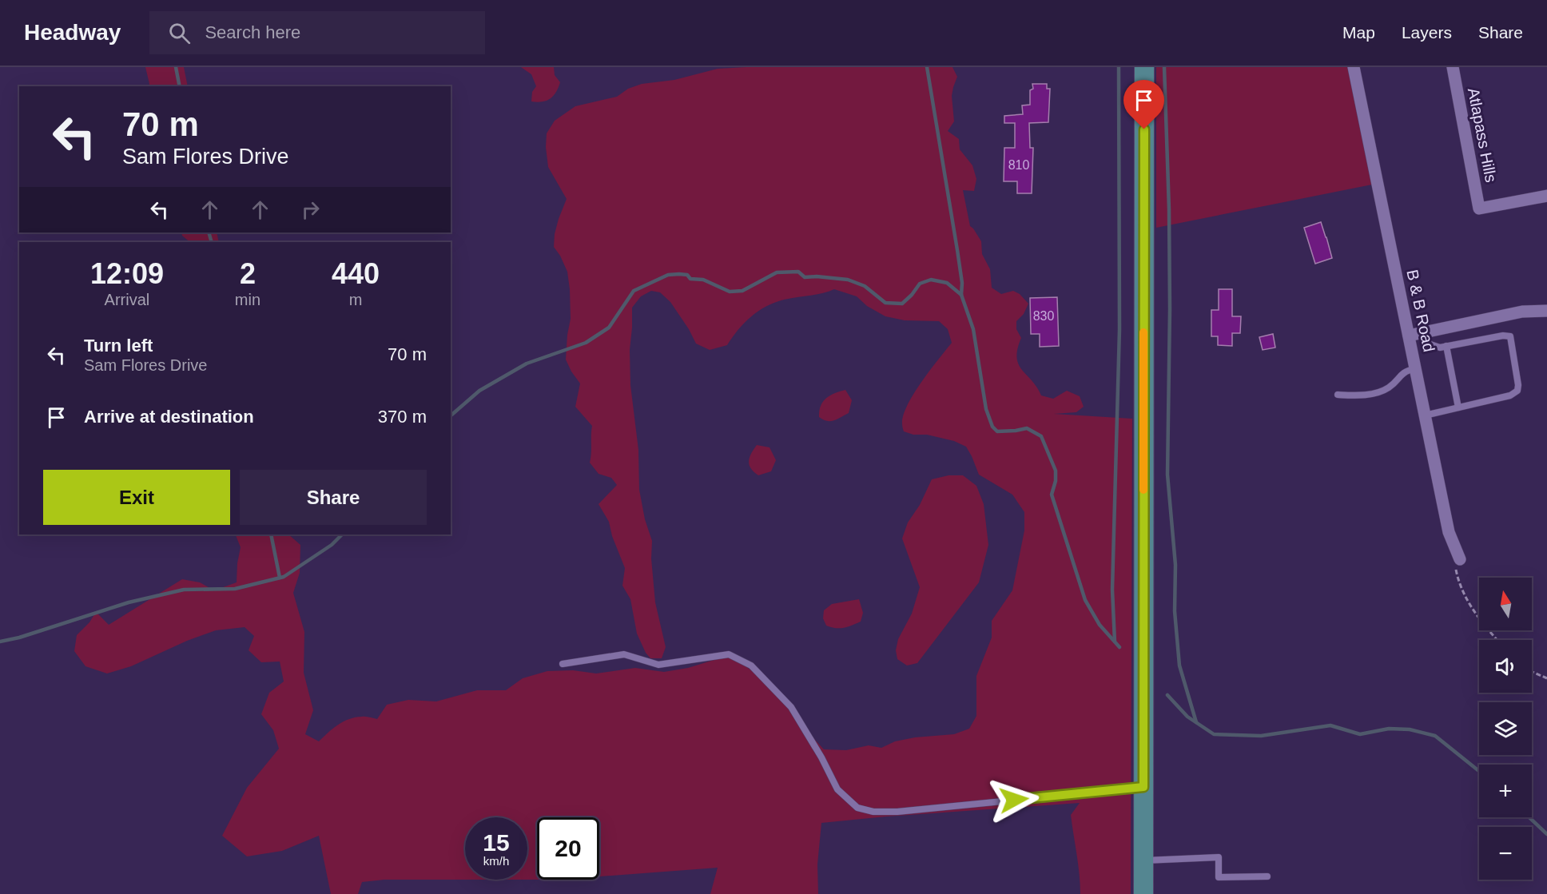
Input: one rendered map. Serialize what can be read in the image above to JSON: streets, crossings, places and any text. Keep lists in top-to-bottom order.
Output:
{
  "streets": {
    "street": ["Atlapass Hills", "B & B Road"]
  },
  "house_numbers": ["810", "830"],
  "north": "top",
  "page": {
    "header": "Headway",
    "search": "Search here",
    "nav": ["Map", "Layers", "Share"],
    "turn": ["70 m", "Sam Flores Drive"],
    "eta": [
      "12:09",
      "Arrival",
      "2",
      "min",
      "440",
      "m"
    ],
    "list": [
      {
        "name": "Turn left",
        "note": "Sam Flores Drive",
        "value": "70 m"
      },
      {
        "name": "Arrive at destination",
        "value": "370 m"
      }
    ],
    "buttons": ["Exit", "Share"],
    "map_buttons": ["+", "−"],
    "speed": "15 km/h",
    "limit": "20"
  }
}
